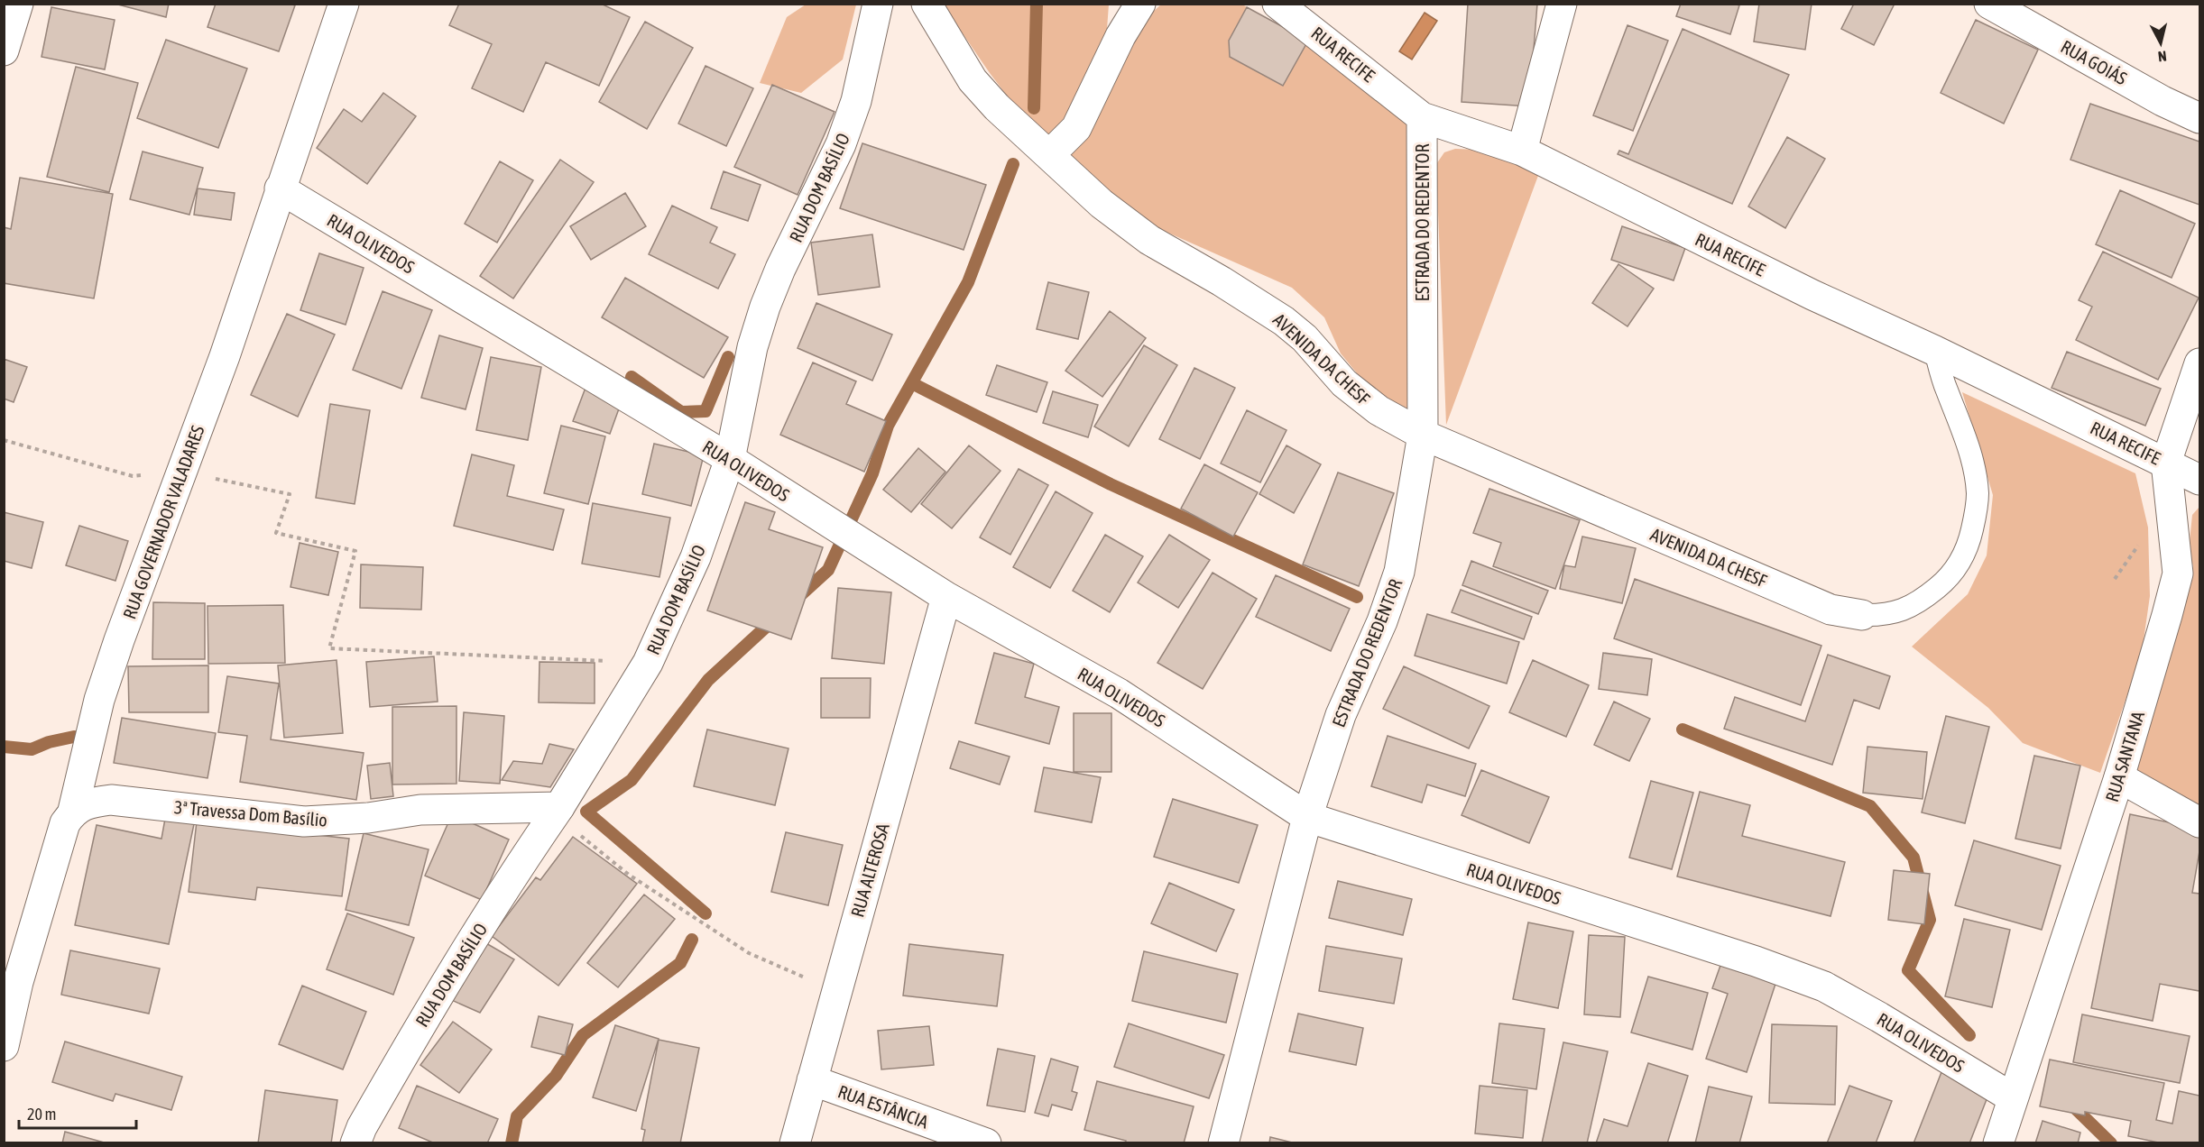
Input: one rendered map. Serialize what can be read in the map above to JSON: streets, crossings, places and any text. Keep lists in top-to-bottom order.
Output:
{
  "streets": {
    "street": [
      "RUA RECIFE",
      "RUA GOIÁS",
      "RUA DOM BASÍLIO",
      "ESTRADA DO REDENTOR",
      "RUA OLIVEDOS",
      "AVENIDA DA CHESF",
      "RUA GOVERNADOR VALADARES",
      "RUA SANTANA",
      "3ª Travessa Dom Basílio",
      "RUA ALTEROSA",
      "RUA ESTÂNCIA"
    ]
  },
  "crossings": [
    ["RUA RECIFE", "ESTRADA DO REDENTOR"],
    ["RUA RECIFE", "RUA SANTANA"],
    ["RUA DOM BASÍLIO", "RUA OLIVEDOS"],
    ["RUA DOM BASÍLIO", "3ª Travessa Dom Basílio"],
    ["ESTRADA DO REDENTOR", "RUA OLIVEDOS"],
    ["ESTRADA DO REDENTOR", "AVENIDA DA CHESF"],
    ["RUA OLIVEDOS", "RUA GOVERNADOR VALADARES"],
    ["RUA OLIVEDOS", "RUA SANTANA"],
    ["RUA OLIVEDOS", "RUA ALTEROSA"],
    ["RUA GOVERNADOR VALADARES", "3ª Travessa Dom Basílio"],
    ["RUA ALTEROSA", "RUA ESTÂNCIA"]
  ],
  "scale_bar": "20 m",
  "north": "bottom"
}
